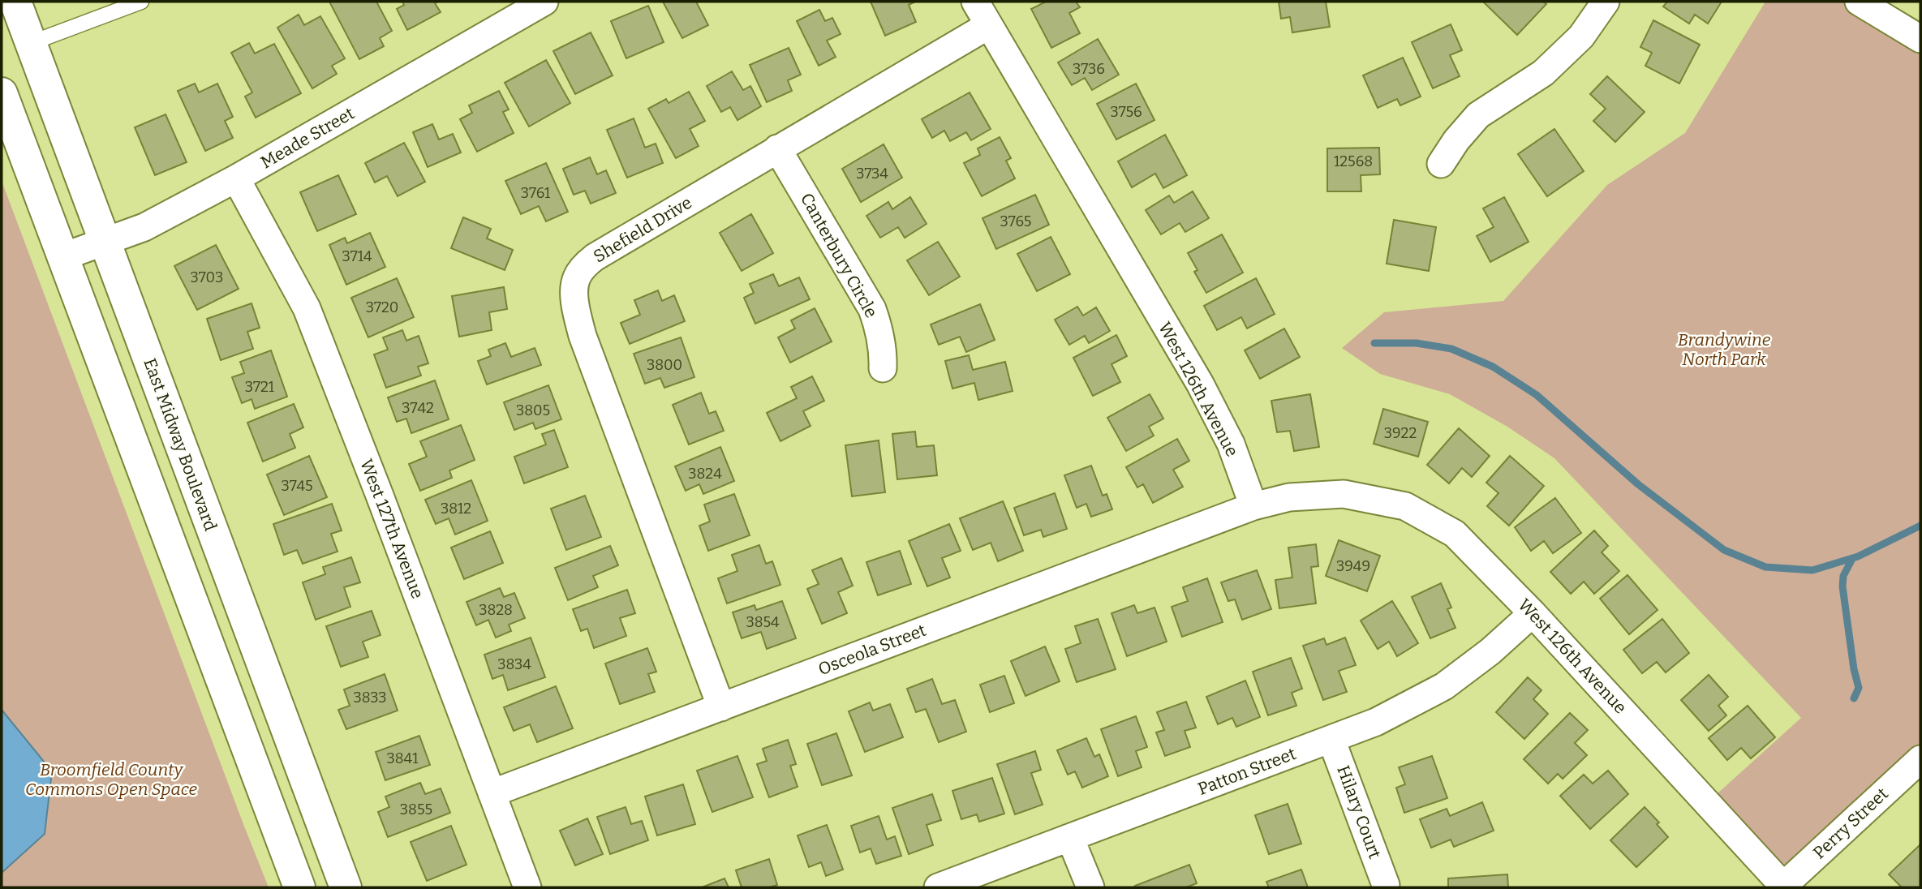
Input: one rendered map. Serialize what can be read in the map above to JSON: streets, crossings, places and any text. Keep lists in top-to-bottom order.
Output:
{
  "streets": {
    "main road": ["East Midway Boulevard"],
    "street": [
      "Meade Street",
      "Shefield Drive",
      "Canterbury Circle",
      "West 126th Avenue",
      "West 127th Avenue",
      "Osceola Street",
      "Patton Street",
      "Hilary Court",
      "Perry Street"
    ]
  },
  "crossings": [
    ["Meade Street", "East Midway Boulevard"],
    ["Meade Street", "West 127th Avenue"],
    ["Shefield Drive", "Canterbury Circle"],
    ["Shefield Drive", "West 126th Avenue"],
    ["Shefield Drive", "Osceola Street"],
    ["West 126th Avenue", "Osceola Street"],
    ["West 126th Avenue", "Patton Street"],
    ["West 126th Avenue", "Perry Street"],
    ["West 127th Avenue", "Osceola Street"],
    ["Patton Street", "Hilary Court"]
  ],
  "parks": ["Brandywine North Park", "Broomfield County Commons Open Space"],
  "house_numbers": [
    "3736",
    "3756",
    "12568",
    "3734",
    "3761",
    "3765",
    "3714",
    "3703",
    "3720",
    "3800",
    "3721",
    "3742",
    "3805",
    "3922",
    "3824",
    "3745",
    "3812",
    "3949",
    "3828",
    "3854",
    "3834",
    "3833",
    "3841",
    "3855"
  ]
}
